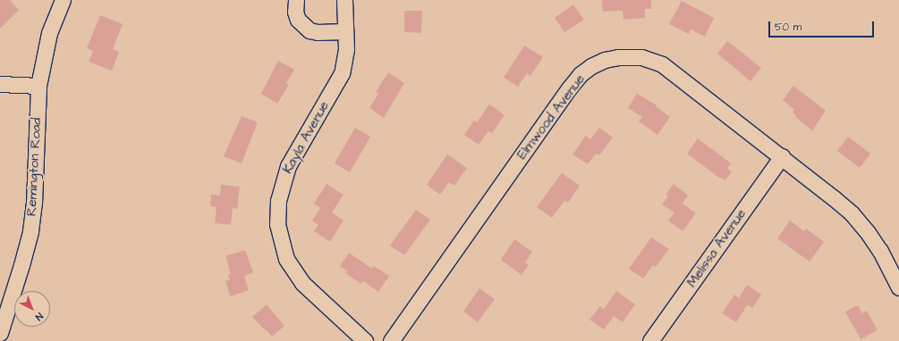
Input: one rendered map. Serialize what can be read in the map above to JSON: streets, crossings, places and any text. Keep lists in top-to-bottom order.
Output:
{
  "streets": {
    "street": [
      "Elmwood Avenue",
      "Kayla Avenue",
      "Remington Road",
      "Melissa Avenue"
    ]
  },
  "crossings": [
    ["Elmwood Avenue", "Melissa Avenue"]
  ],
  "scale_bar": "50 m",
  "north": "bottom right"
}
